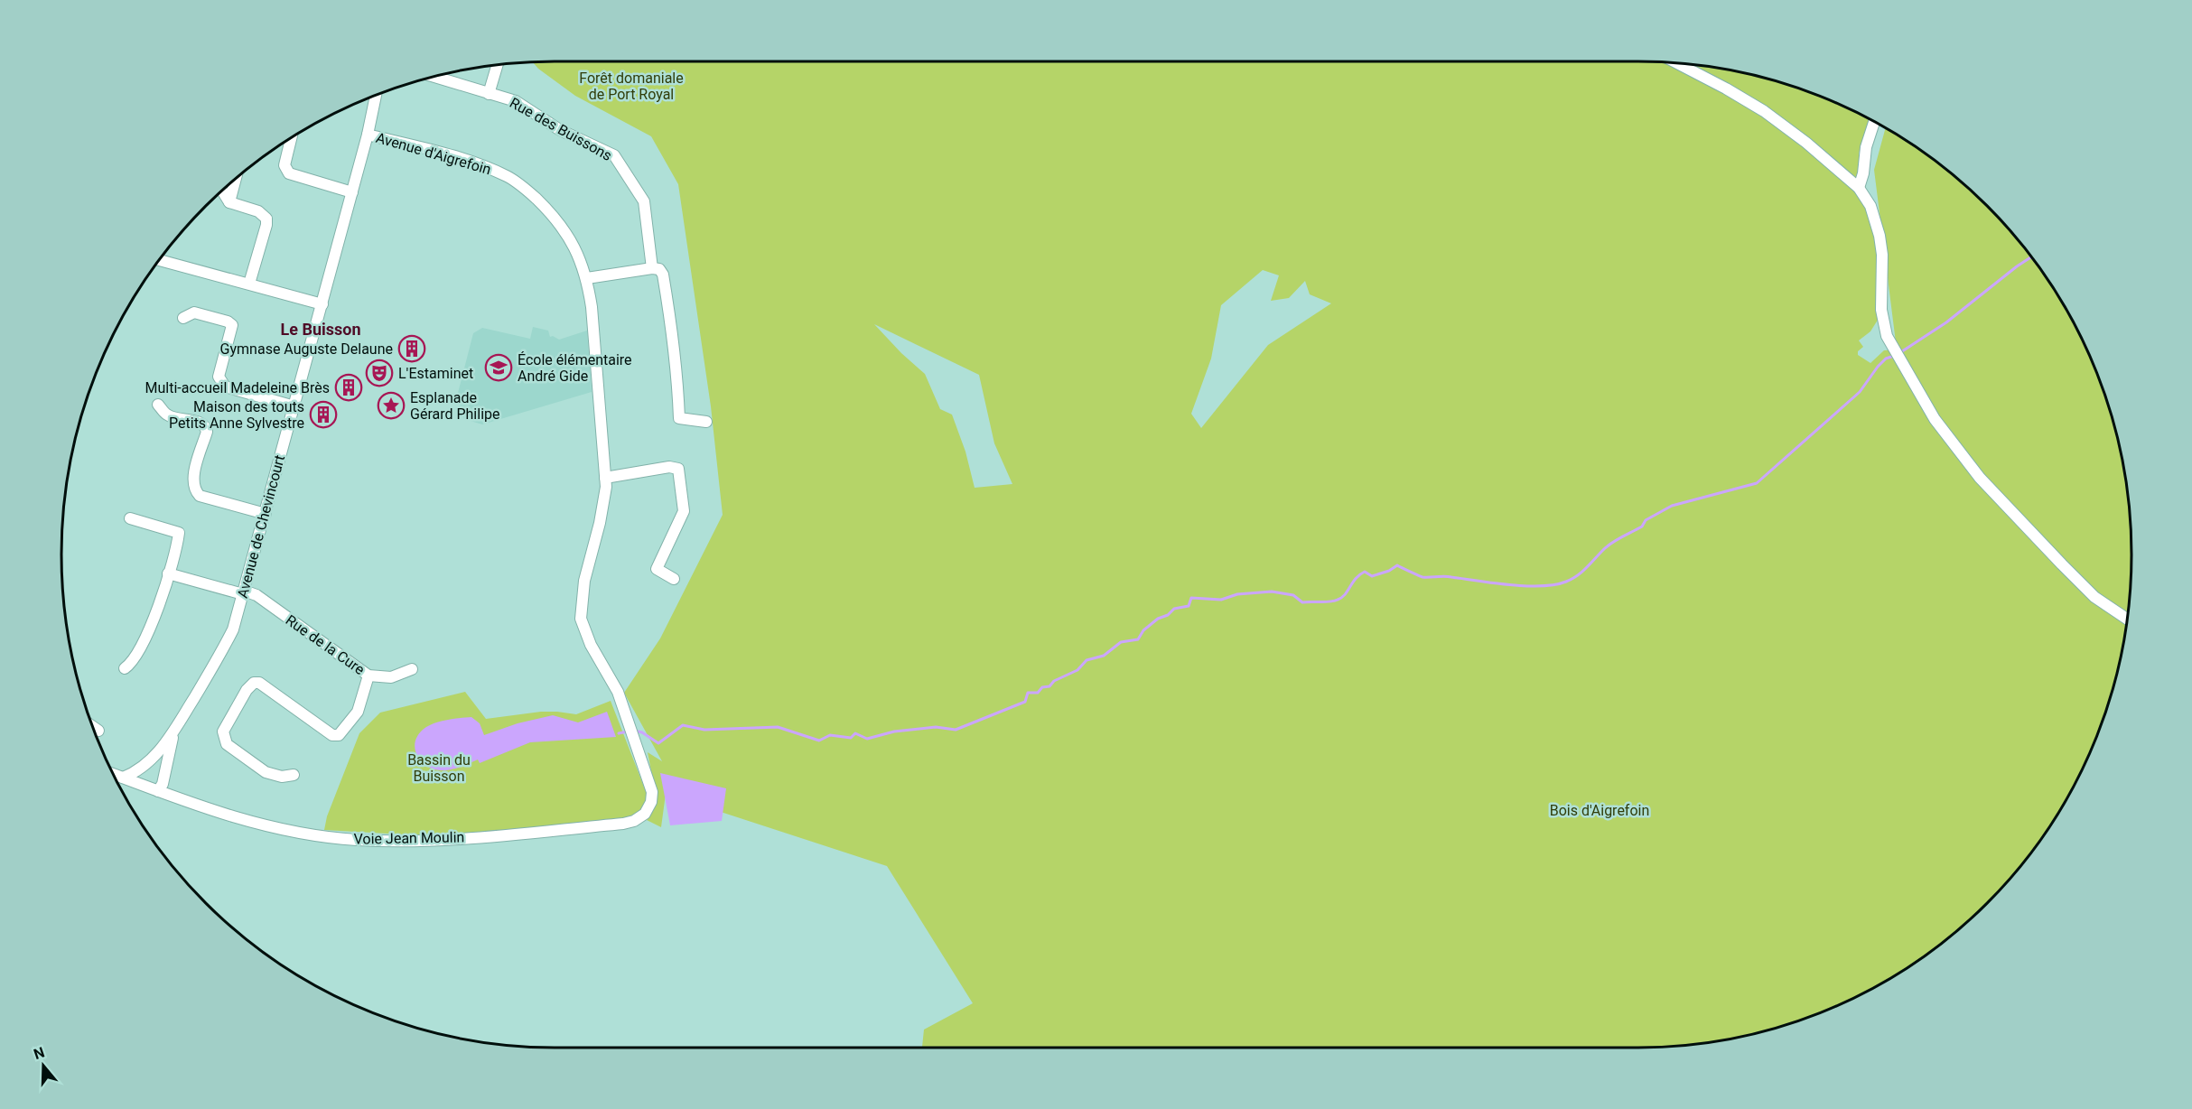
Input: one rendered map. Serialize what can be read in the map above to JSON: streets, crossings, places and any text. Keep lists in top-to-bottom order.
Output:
{
  "streets": {
    "street": [
      "Rue des Buissons",
      "Avenue d'Aigrefoin",
      "Avenue de Chevincourt",
      "Rue de la Cure",
      "Voie Jean Moulin"
    ]
  },
  "crossings": [
    ["Avenue d'Aigrefoin", "Avenue de Chevincourt"],
    ["Avenue d'Aigrefoin", "Voie Jean Moulin"],
    ["Avenue de Chevincourt", "Rue de la Cure"],
    ["Avenue de Chevincourt", "Voie Jean Moulin"]
  ],
  "districts": ["Le Buisson"],
  "parks": ["Forêt domaniale de Port Royal", "Bassin du Buisson", "Bois d'Aigrefoin"],
  "places": {
    "building": ["Gymnase Auguste Delaune", "Multi-accueil Madeleine Brès", "Maison des touts Petits Anne Sylvestre"],
    "school or university": ["École élémentaire André Gide"],
    "theatre": ["L'Estaminet"],
    "place": ["Esplanade Gérard Philipe"]
  },
  "north": "top"
}
